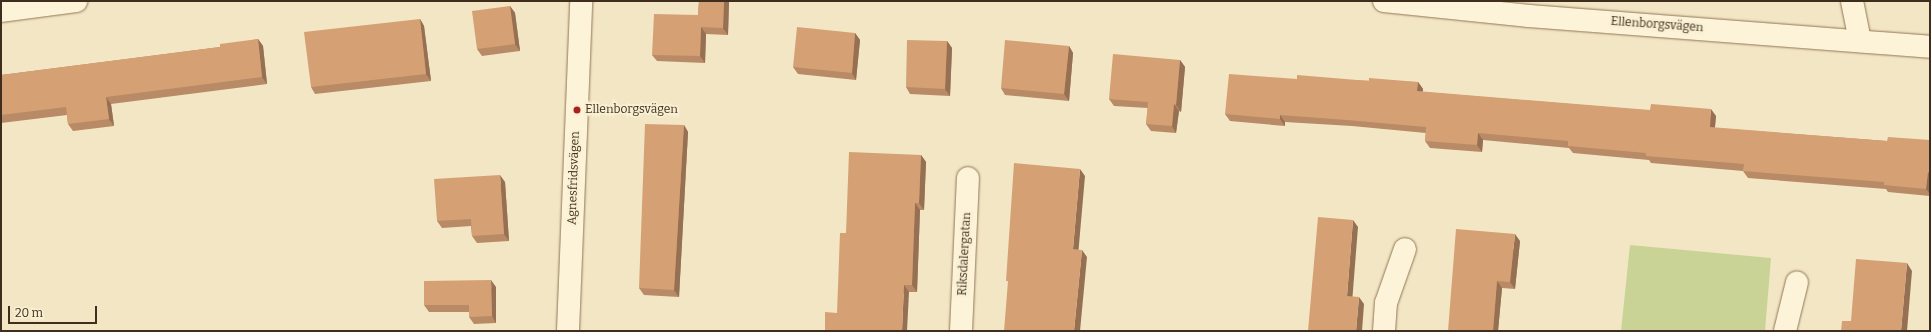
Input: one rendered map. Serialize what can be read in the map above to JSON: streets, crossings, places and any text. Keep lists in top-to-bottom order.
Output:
{
  "streets": {
    "street": ["Ellenborgsvägen", "Agnesfridsvägen", "Riksdalergatan"]
  },
  "places": ["Ellenborgsvägen"],
  "scale_bar": "20 m"
}
